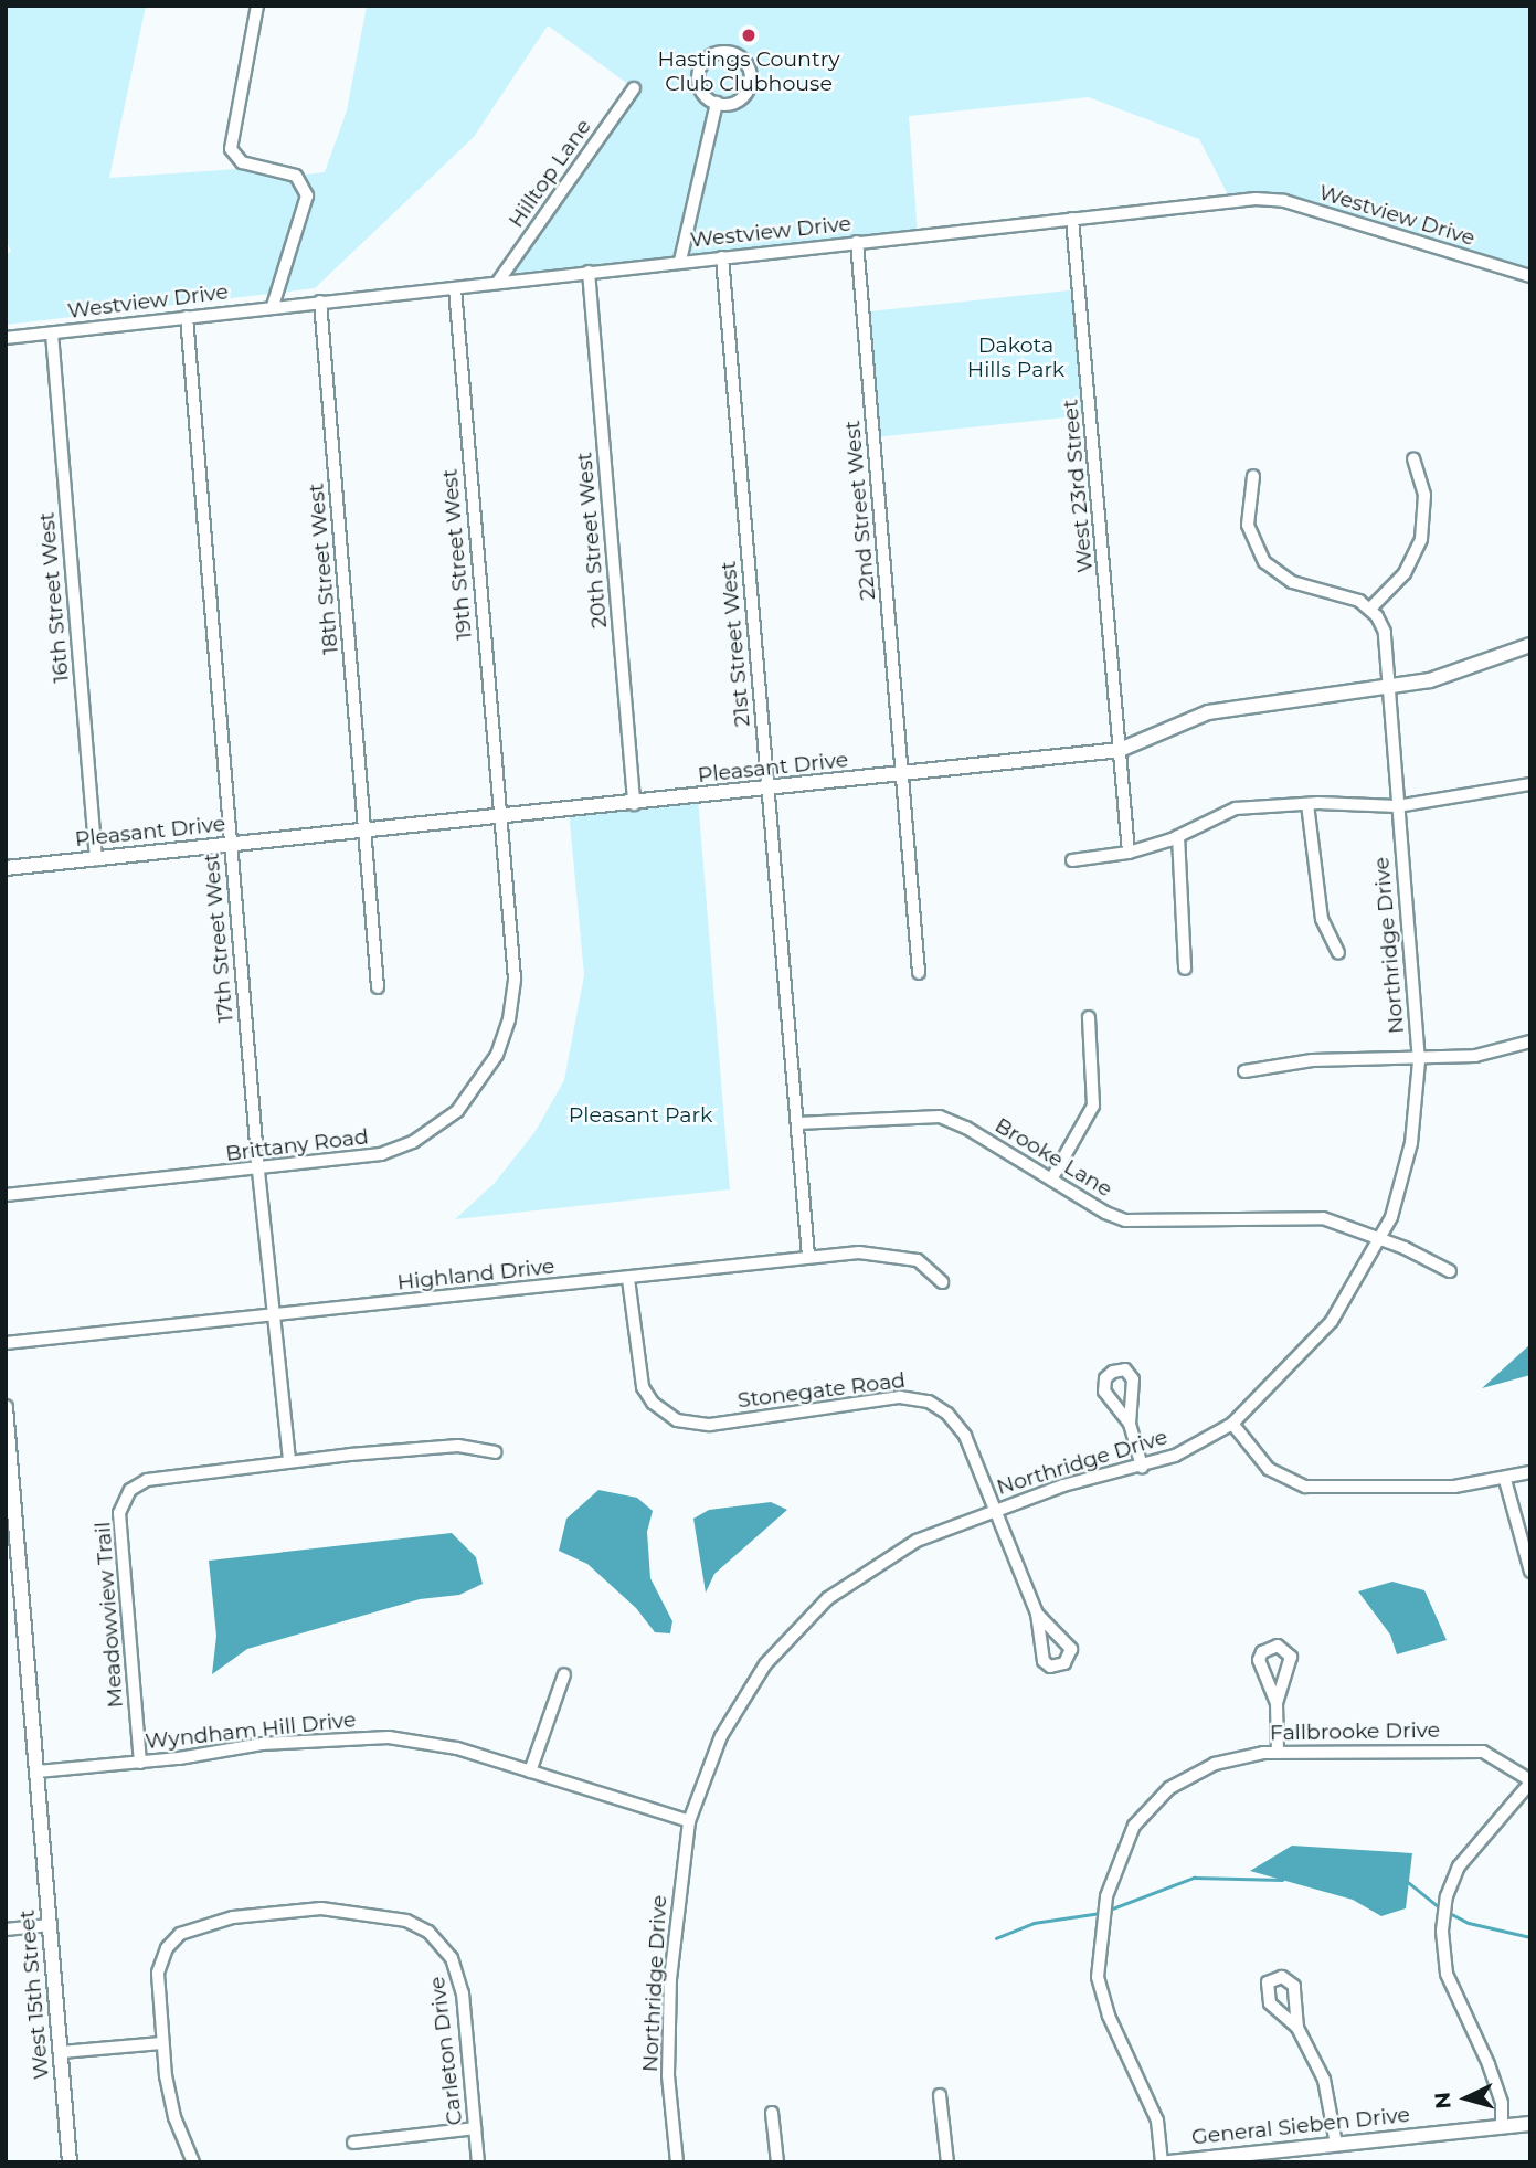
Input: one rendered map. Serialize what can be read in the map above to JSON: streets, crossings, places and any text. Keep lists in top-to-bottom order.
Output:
{
  "streets": {
    "street": [
      "Hilltop Lane",
      "Westview Drive",
      "West 23rd Street",
      "22nd Street West",
      "20th Street West",
      "19th Street West",
      "18th Street West",
      "16th Street West",
      "21st Street West",
      "Pleasant Drive",
      "17th Street West",
      "Northridge Drive",
      "Brittany Road",
      "Brooke Lane",
      "Highland Drive",
      "Stonegate Road",
      "Meadowview Trail",
      "Wyndham Hill Drive",
      "Fallbrooke Drive",
      "West 15th Street",
      "Carleton Drive",
      "General Sieben Drive"
    ]
  },
  "crossings": [
    ["Hilltop Lane", "Westview Drive"],
    ["Westview Drive", "West 23rd Street"],
    ["Westview Drive", "22nd Street West"],
    ["Westview Drive", "20th Street West"],
    ["Westview Drive", "19th Street West"],
    ["Westview Drive", "18th Street West"],
    ["Westview Drive", "16th Street West"],
    ["Westview Drive", "21st Street West"],
    ["Westview Drive", "17th Street West"],
    ["West 23rd Street", "Pleasant Drive"],
    ["22nd Street West", "Pleasant Drive"],
    ["20th Street West", "Pleasant Drive"],
    ["19th Street West", "Pleasant Drive"],
    ["19th Street West", "Brittany Road"],
    ["18th Street West", "Pleasant Drive"],
    ["16th Street West", "Pleasant Drive"],
    ["21st Street West", "Pleasant Drive"],
    ["21st Street West", "Brooke Lane"],
    ["21st Street West", "Highland Drive"],
    ["Pleasant Drive", "17th Street West"],
    ["Pleasant Drive", "Northridge Drive"],
    ["Pleasant Drive", "Brittany Road"],
    ["17th Street West", "Brittany Road"],
    ["17th Street West", "Highland Drive"],
    ["17th Street West", "Meadowview Trail"],
    ["Northridge Drive", "Brooke Lane"],
    ["Northridge Drive", "Stonegate Road"],
    ["Northridge Drive", "Wyndham Hill Drive"],
    ["Highland Drive", "Stonegate Road"],
    ["Meadowview Trail", "Wyndham Hill Drive"],
    ["Wyndham Hill Drive", "West 15th Street"]
  ],
  "parks": ["Dakota Hills Park", "Pleasant Park"],
  "places": ["Hastings Country Club Clubhouse"],
  "north": "left"
}
